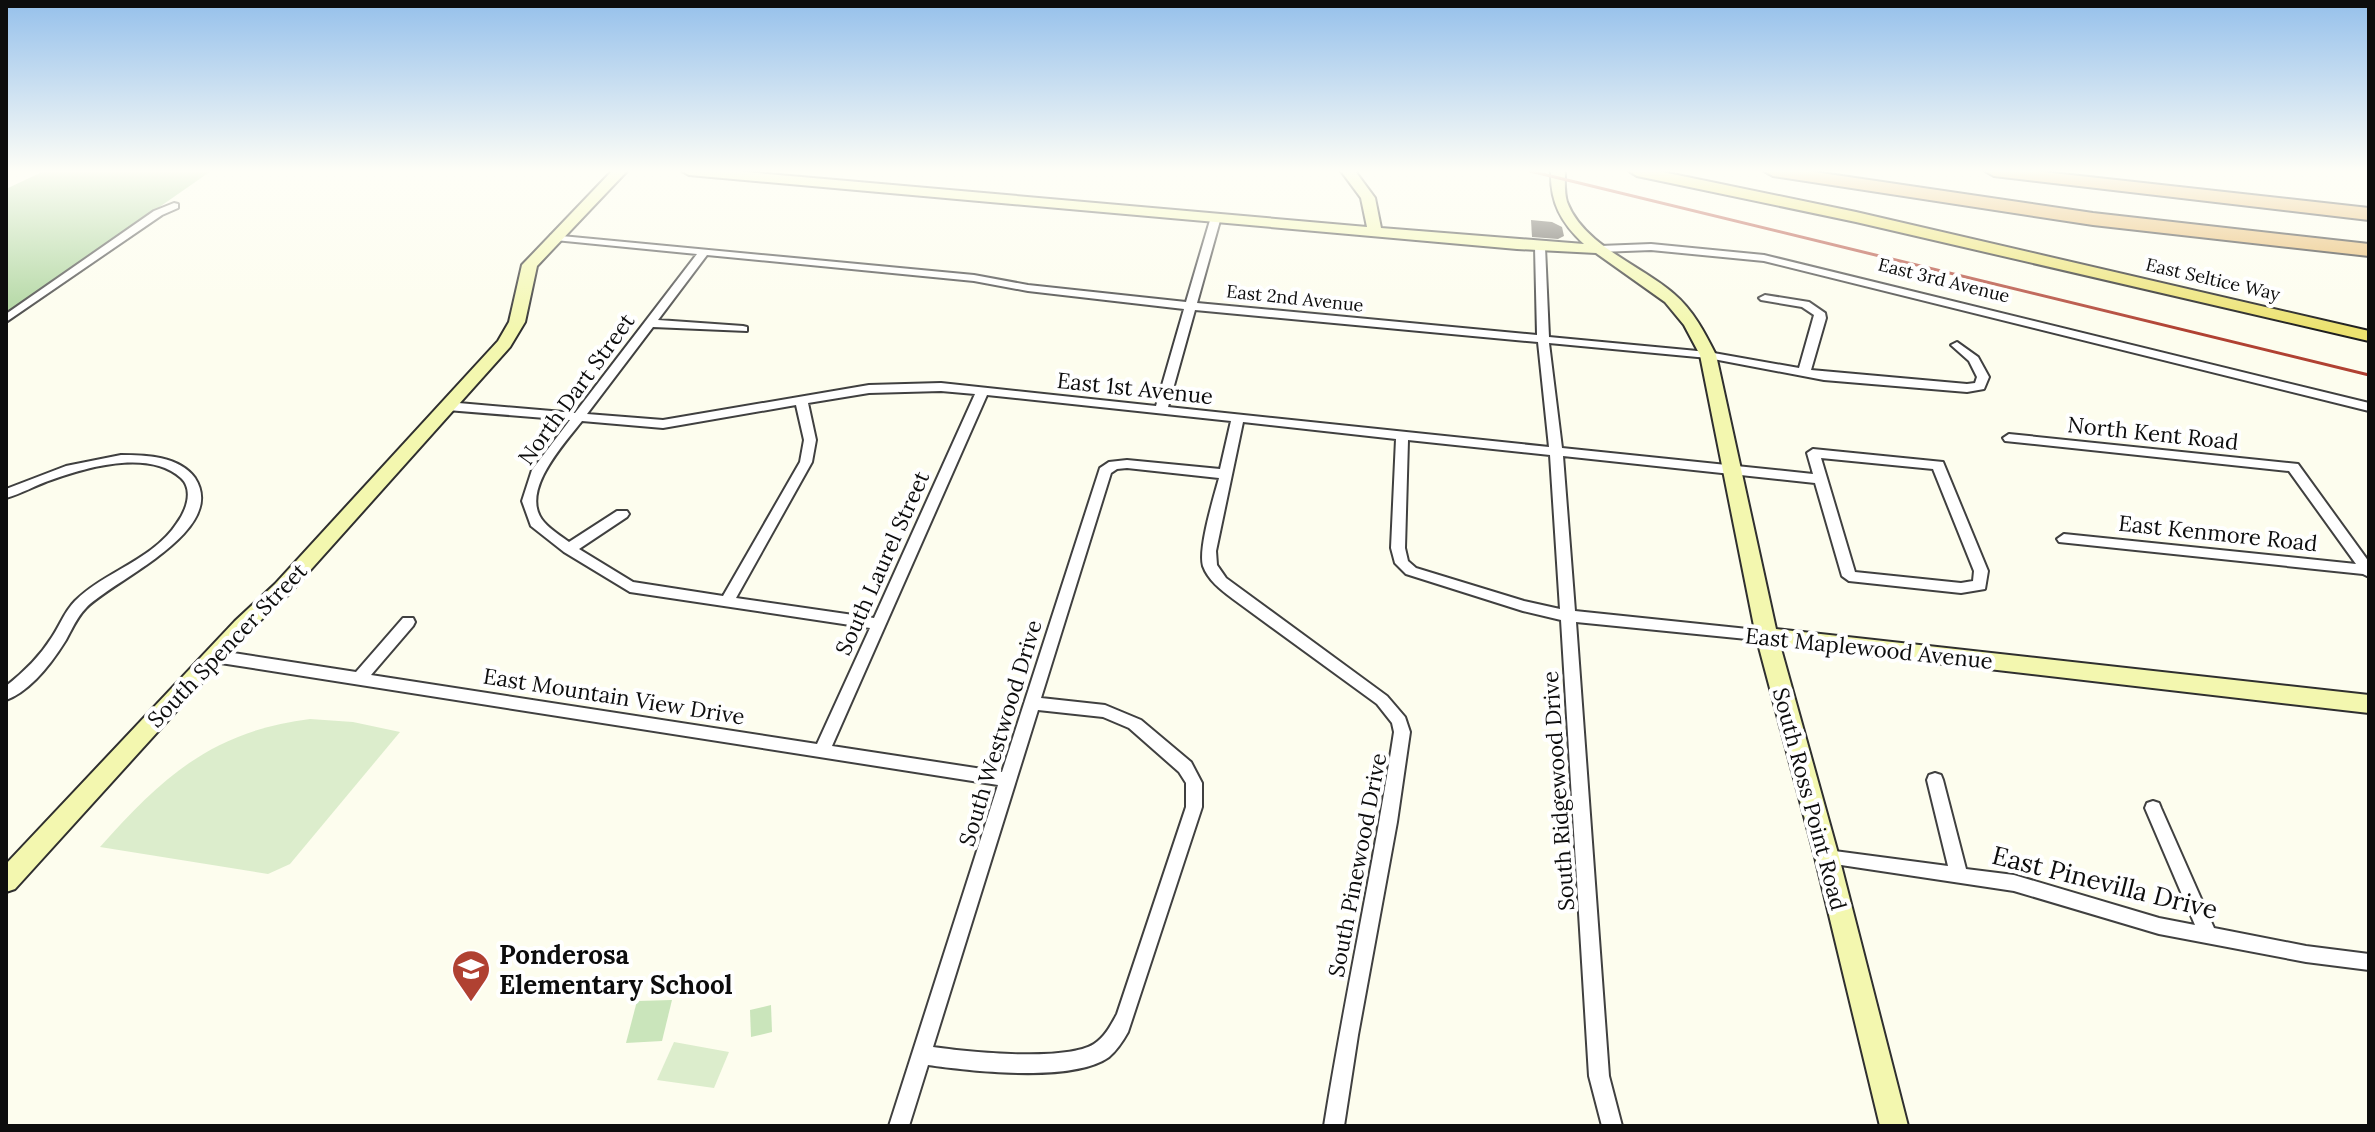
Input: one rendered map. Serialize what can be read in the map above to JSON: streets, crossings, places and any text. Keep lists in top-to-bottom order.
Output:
{
  "streets": {
    "main road": ["East Seltice Way"],
    "street": [
      "East 3rd Avenue",
      "East 2nd Avenue",
      "East 1st Avenue",
      "North Dart Street",
      "North Kent Road",
      "East Kenmore Road",
      "South Laurel Street",
      "South Spencer Street",
      "East Maplewood Avenue",
      "East Mountain View Drive",
      "South Westwood Drive",
      "South Ridgewood Drive",
      "South Ross Point Road",
      "South Pinewood Drive",
      "East Pinevilla Drive"
    ]
  },
  "crossings": [
    ["East 3rd Avenue", "South Ridgewood Drive"],
    ["East 3rd Avenue", "South Ross Point Road"],
    ["East 2nd Avenue", "North Dart Street"],
    ["East 2nd Avenue", "South Spencer Street"],
    ["East 2nd Avenue", "South Ridgewood Drive"],
    ["East 2nd Avenue", "South Ross Point Road"],
    ["East 1st Avenue", "North Dart Street"],
    ["East 1st Avenue", "South Laurel Street"],
    ["East 1st Avenue", "South Spencer Street"],
    ["East 1st Avenue", "East Maplewood Avenue"],
    ["East 1st Avenue", "South Ridgewood Drive"],
    ["East 1st Avenue", "South Ross Point Road"],
    ["East 1st Avenue", "South Pinewood Drive"],
    ["North Dart Street", "South Laurel Street"],
    ["North Kent Road", "East Kenmore Road"],
    ["South Laurel Street", "East Mountain View Drive"],
    ["South Spencer Street", "East Mountain View Drive"],
    ["East Maplewood Avenue", "South Ridgewood Drive"],
    ["East Maplewood Avenue", "South Ross Point Road"],
    ["East Mountain View Drive", "South Westwood Drive"],
    ["South Westwood Drive", "South Pinewood Drive"],
    ["South Ross Point Road", "East Pinevilla Drive"]
  ],
  "places": {
    "school or university": ["Ponderosa Elementary School"]
  }
}
